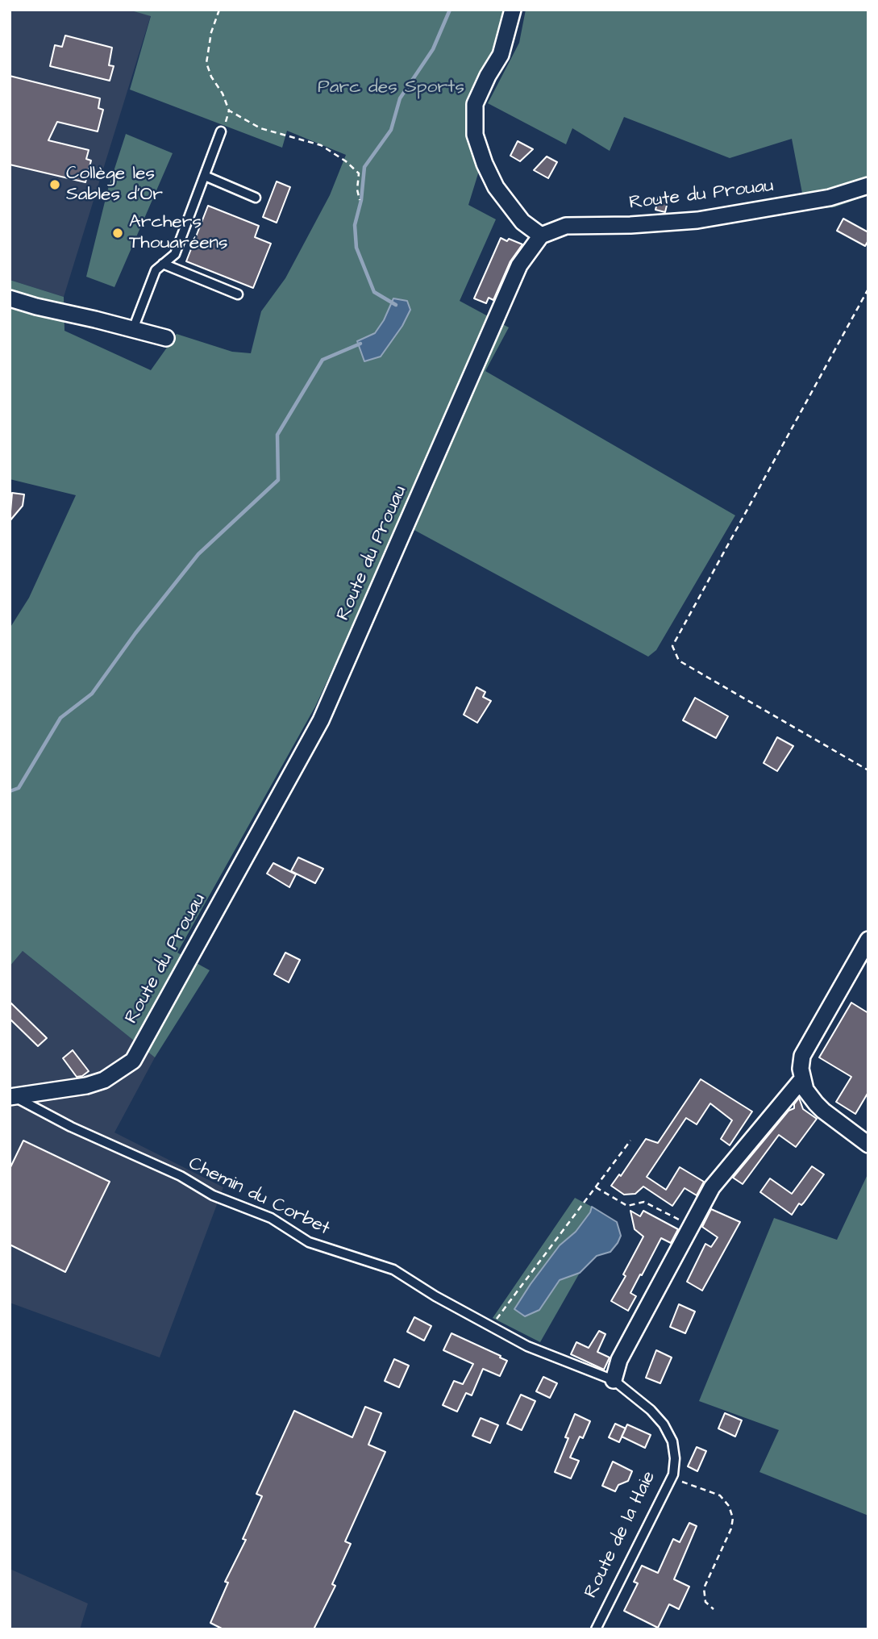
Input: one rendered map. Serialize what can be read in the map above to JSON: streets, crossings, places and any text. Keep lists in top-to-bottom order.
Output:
{
  "streets": {
    "street": ["Route du Prouau"],
    "lane": ["Chemin du Corbet", "Route de la Haie"]
  },
  "crossings": [
    ["Route du Prouau", "Chemin du Corbet"],
    ["Chemin du Corbet", "Route de la Haie"]
  ],
  "parks": ["Parc des Sports"],
  "places": ["Collège les Sables d'Or", "Archers Thouaréens"]
}
